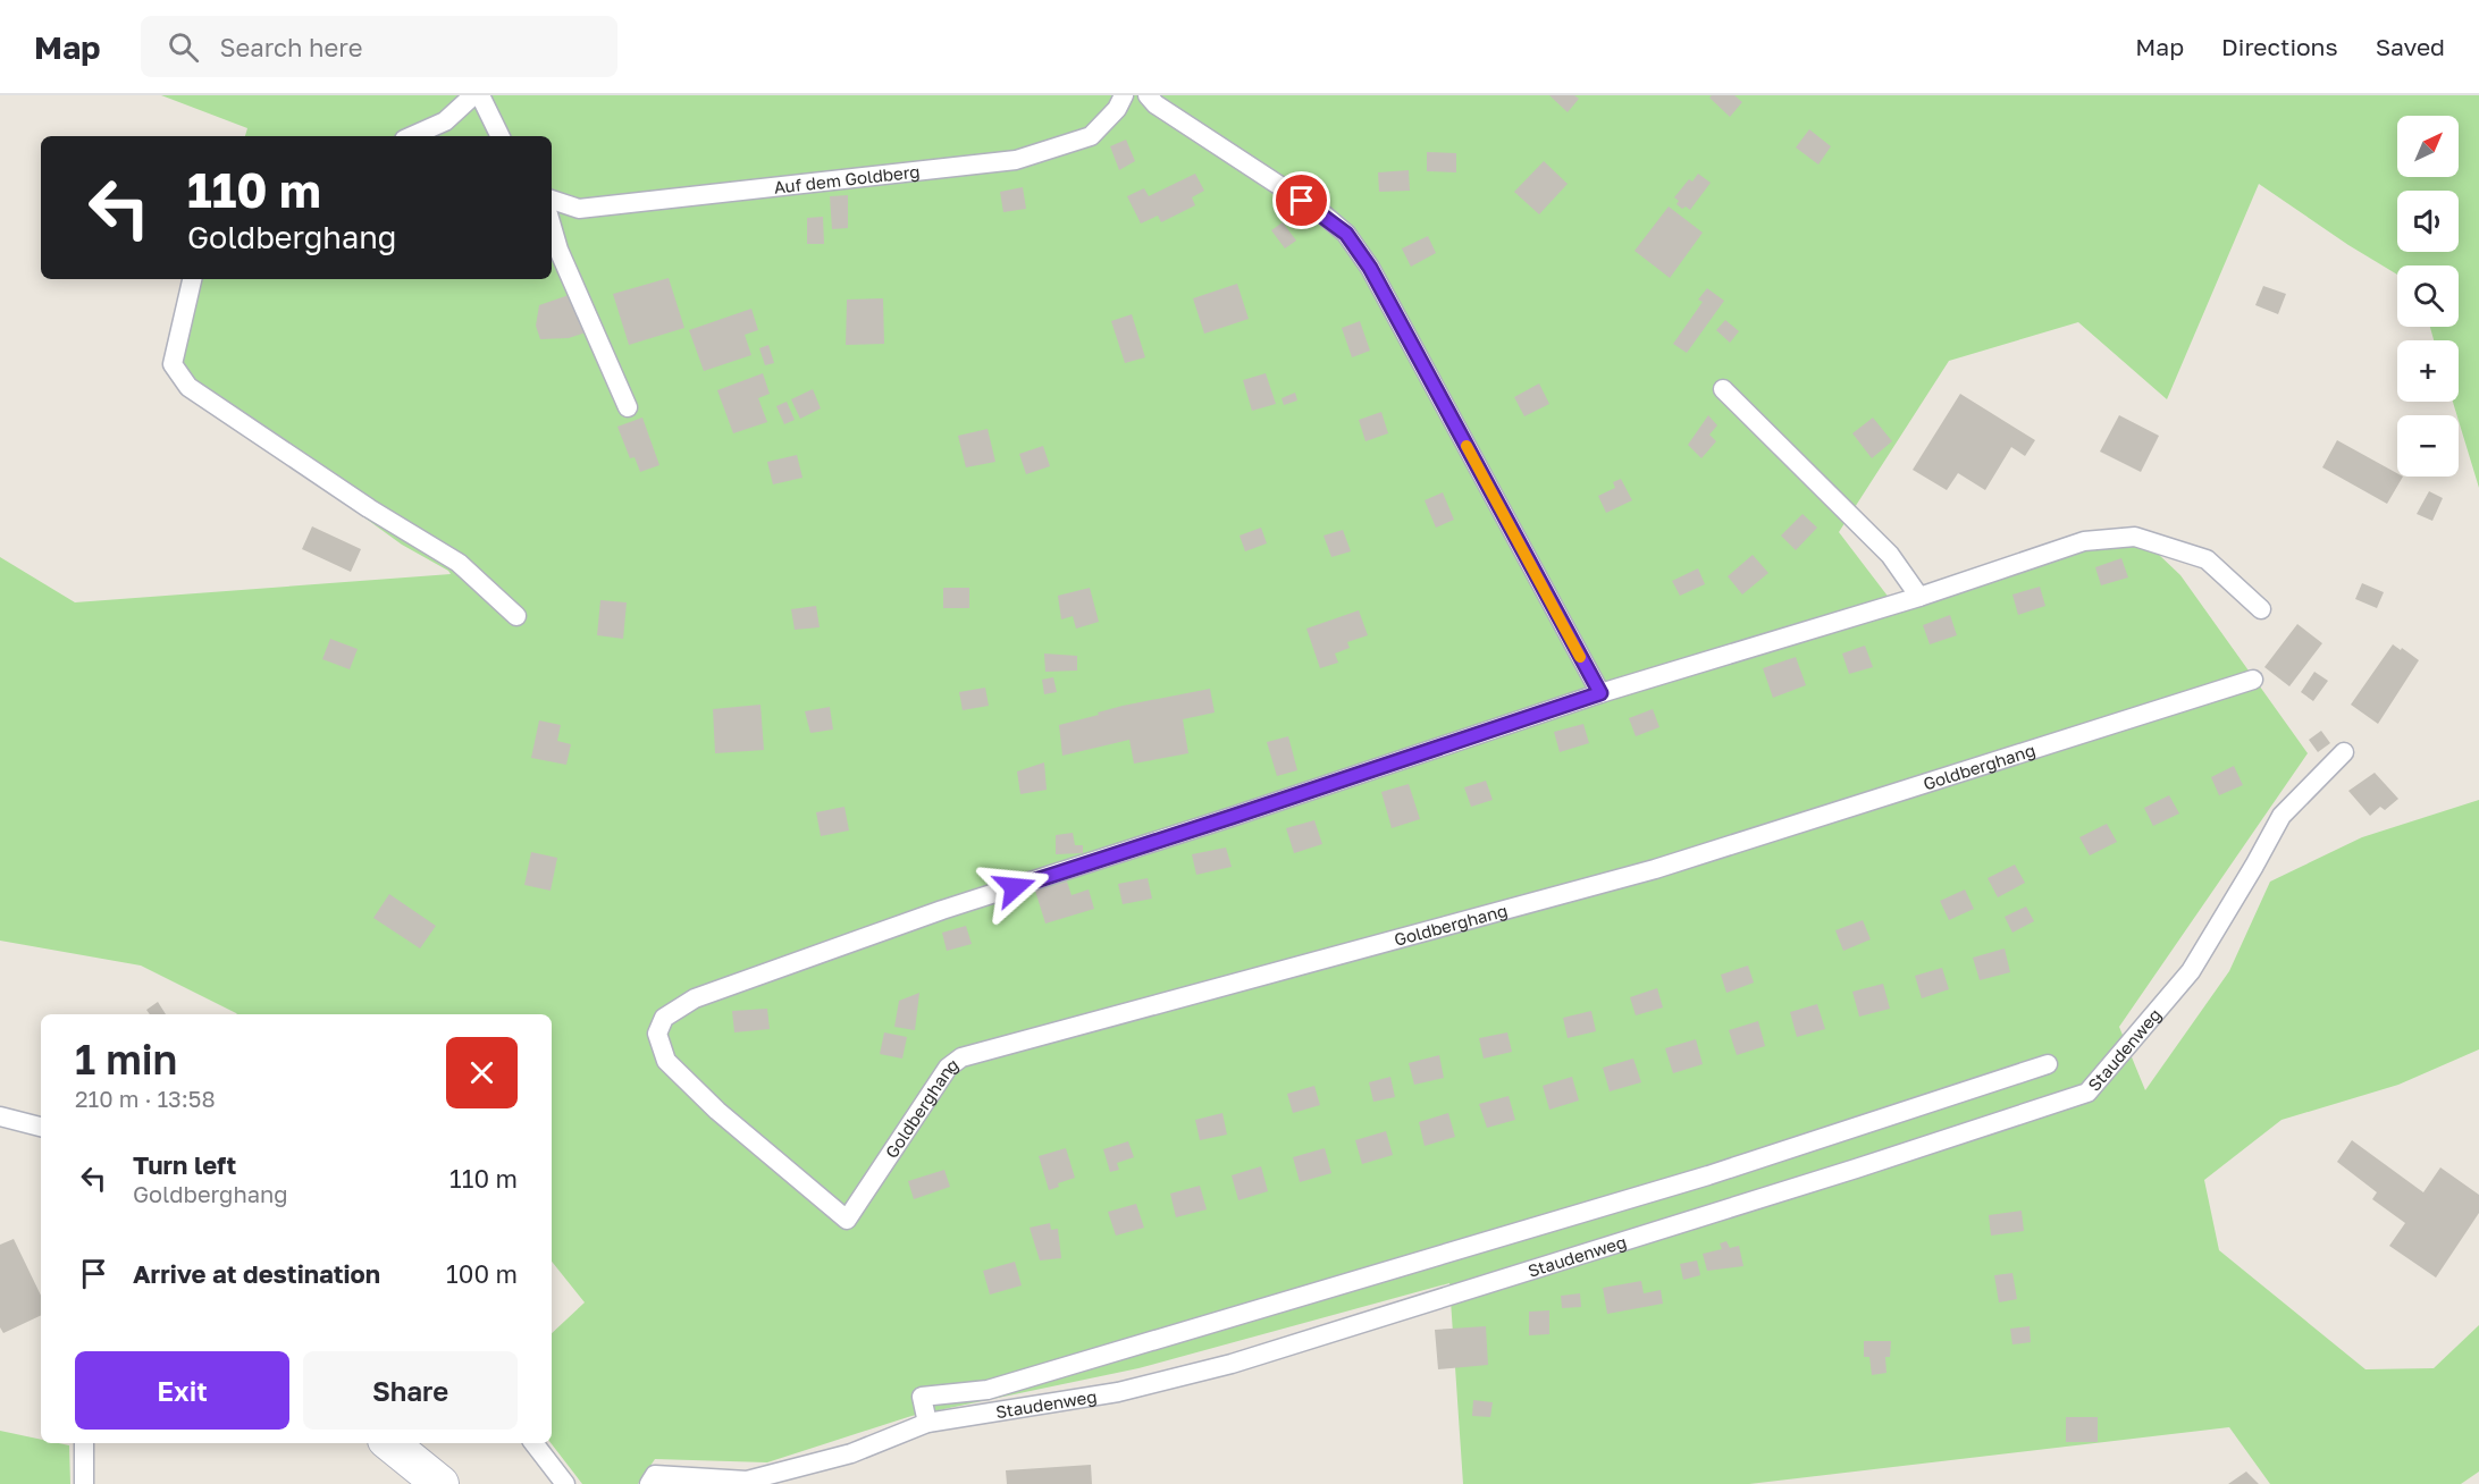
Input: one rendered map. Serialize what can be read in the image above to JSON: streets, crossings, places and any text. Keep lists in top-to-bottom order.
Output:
{
  "streets": {
    "lane": ["Auf dem Goldberg", "Goldberghang", "Staudenweg"]
  },
  "north": "top right",
  "page": {
    "header": "Map",
    "search": "Search here",
    "nav": ["Map", "Directions", "Saved"],
    "map_buttons": ["+", "−"],
    "turn": ["110 m", "Goldberghang"],
    "heading": ["1 min", "210 m · 13:58"],
    "list": [
      {
        "name": "Turn left",
        "note": "Goldberghang",
        "value": "110 m"
      },
      {
        "name": "Arrive at destination",
        "value": "100 m"
      }
    ],
    "buttons": ["Exit", "Share"]
  }
}
